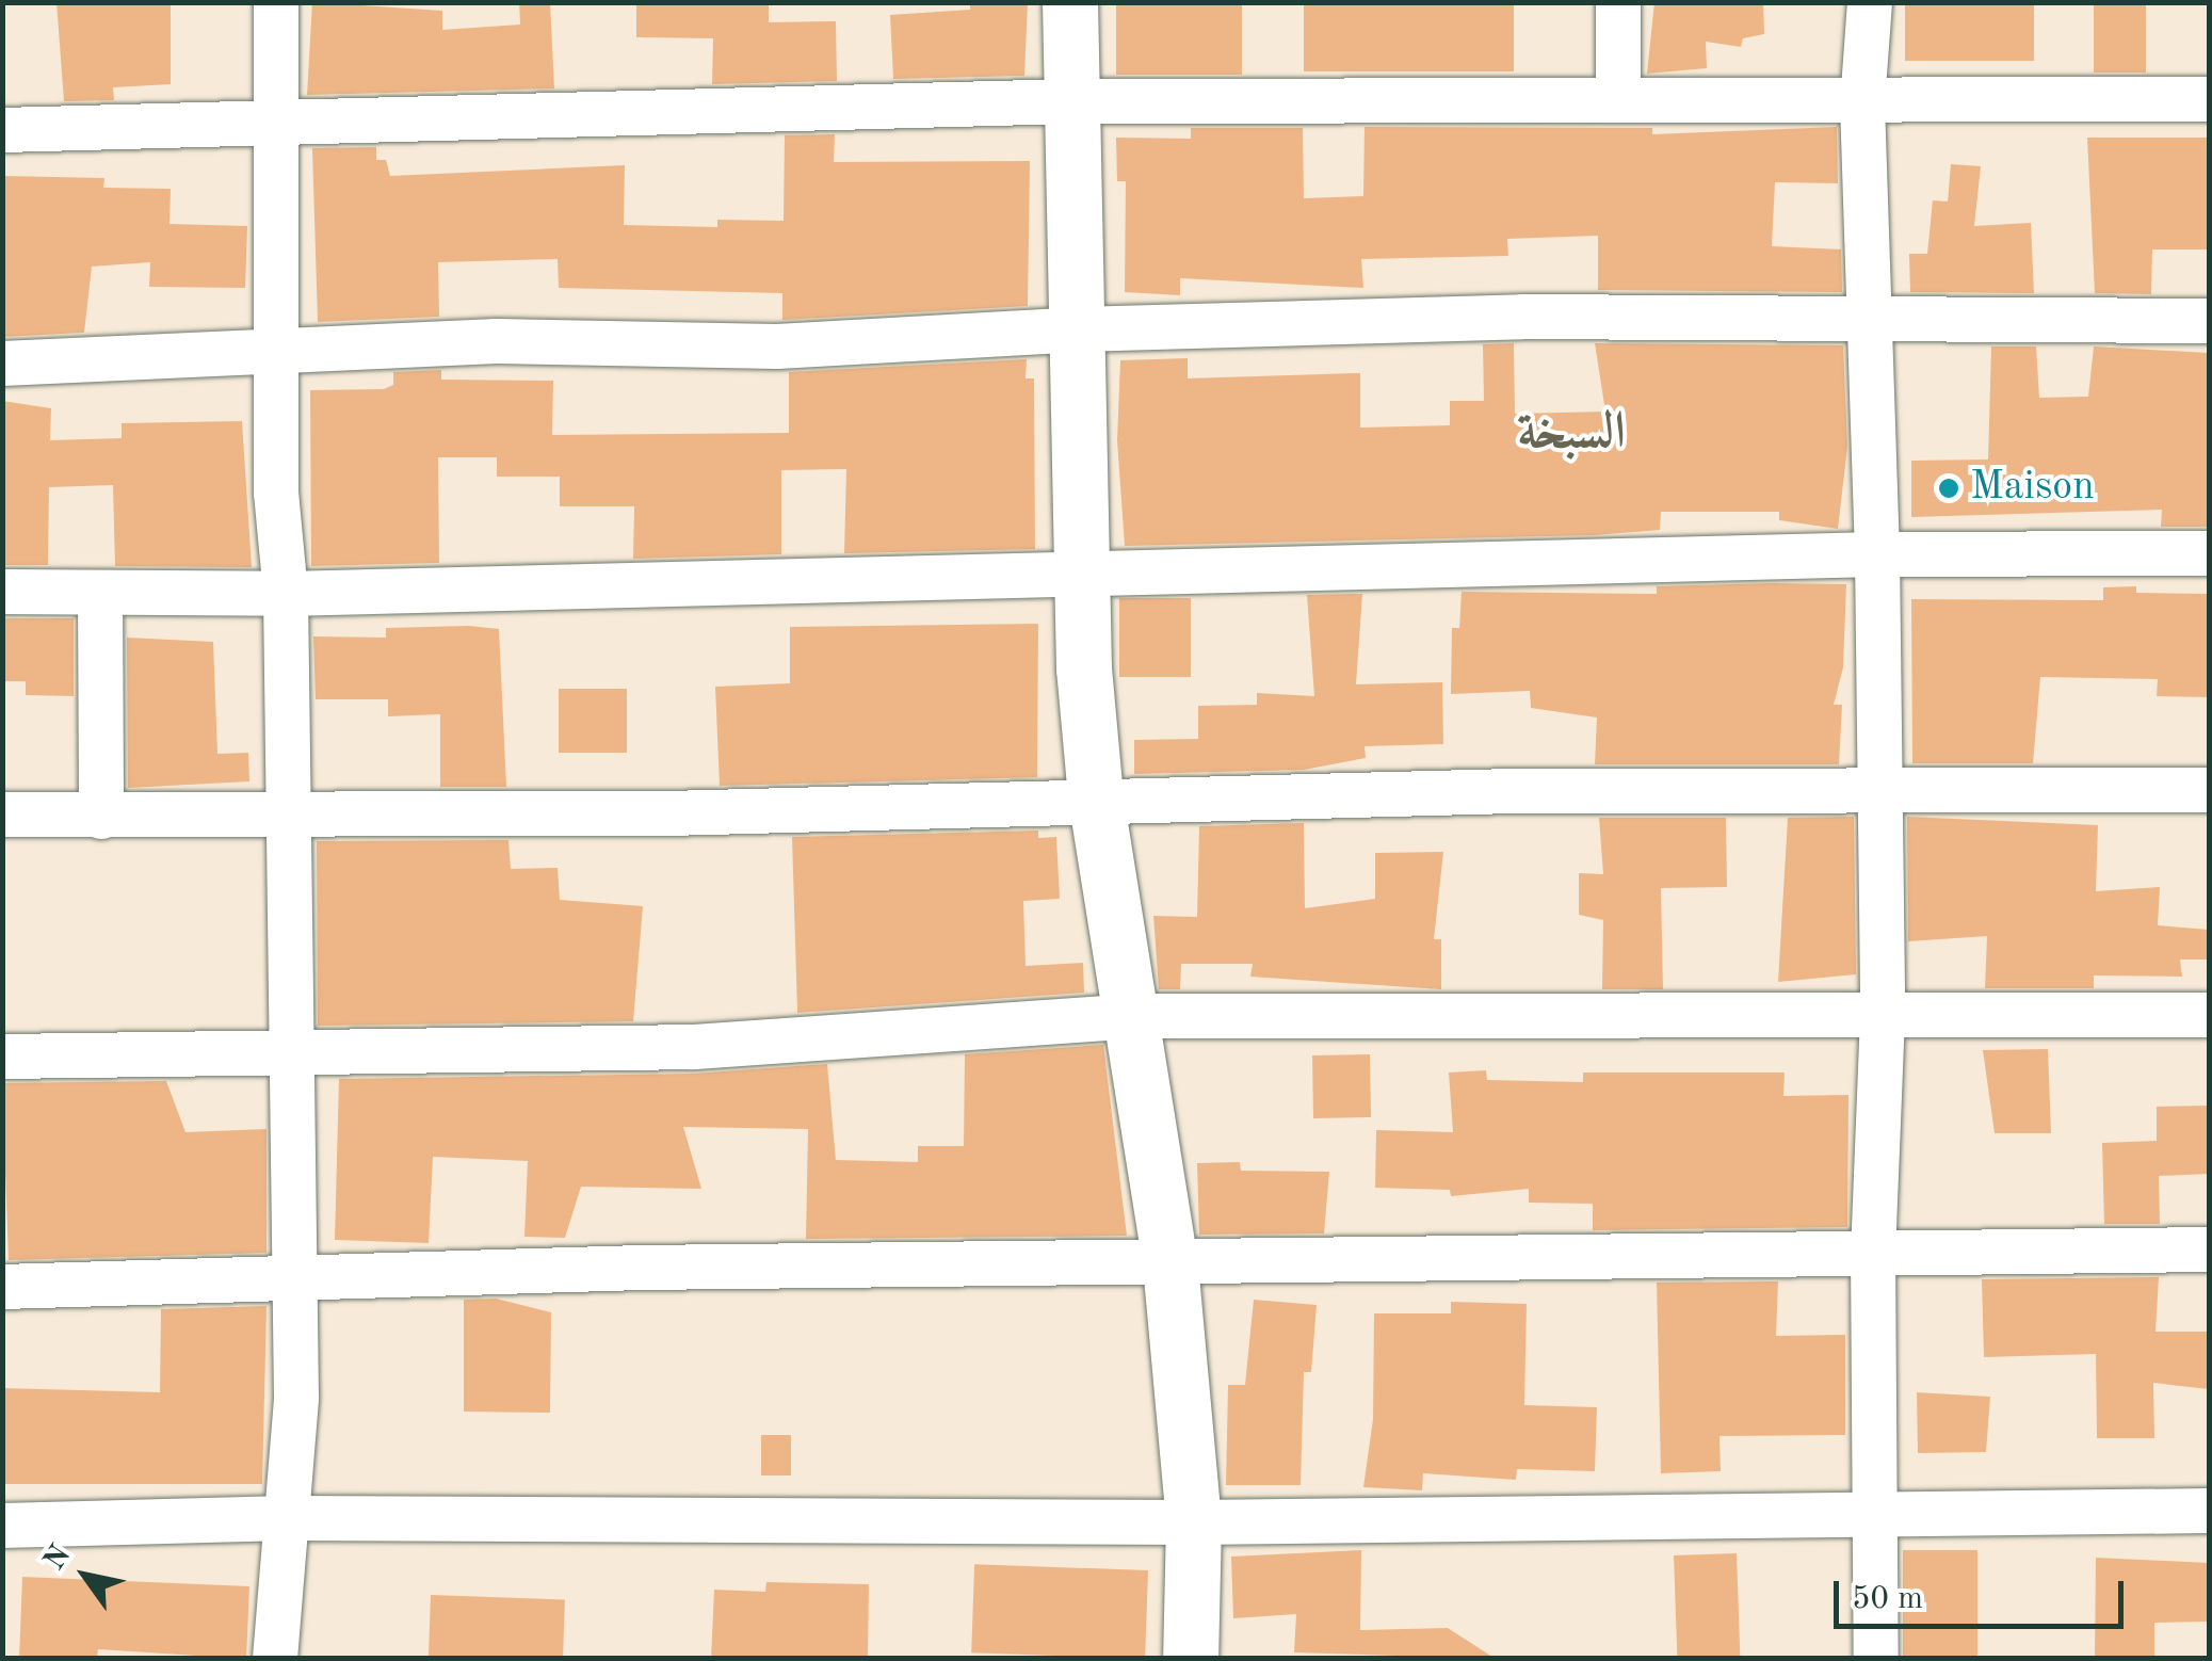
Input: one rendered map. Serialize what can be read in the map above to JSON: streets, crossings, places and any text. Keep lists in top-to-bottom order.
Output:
{
  "districts": ["السبخة"],
  "places": ["Maison"],
  "scale_bar": "50 m",
  "north": "top left"
}
